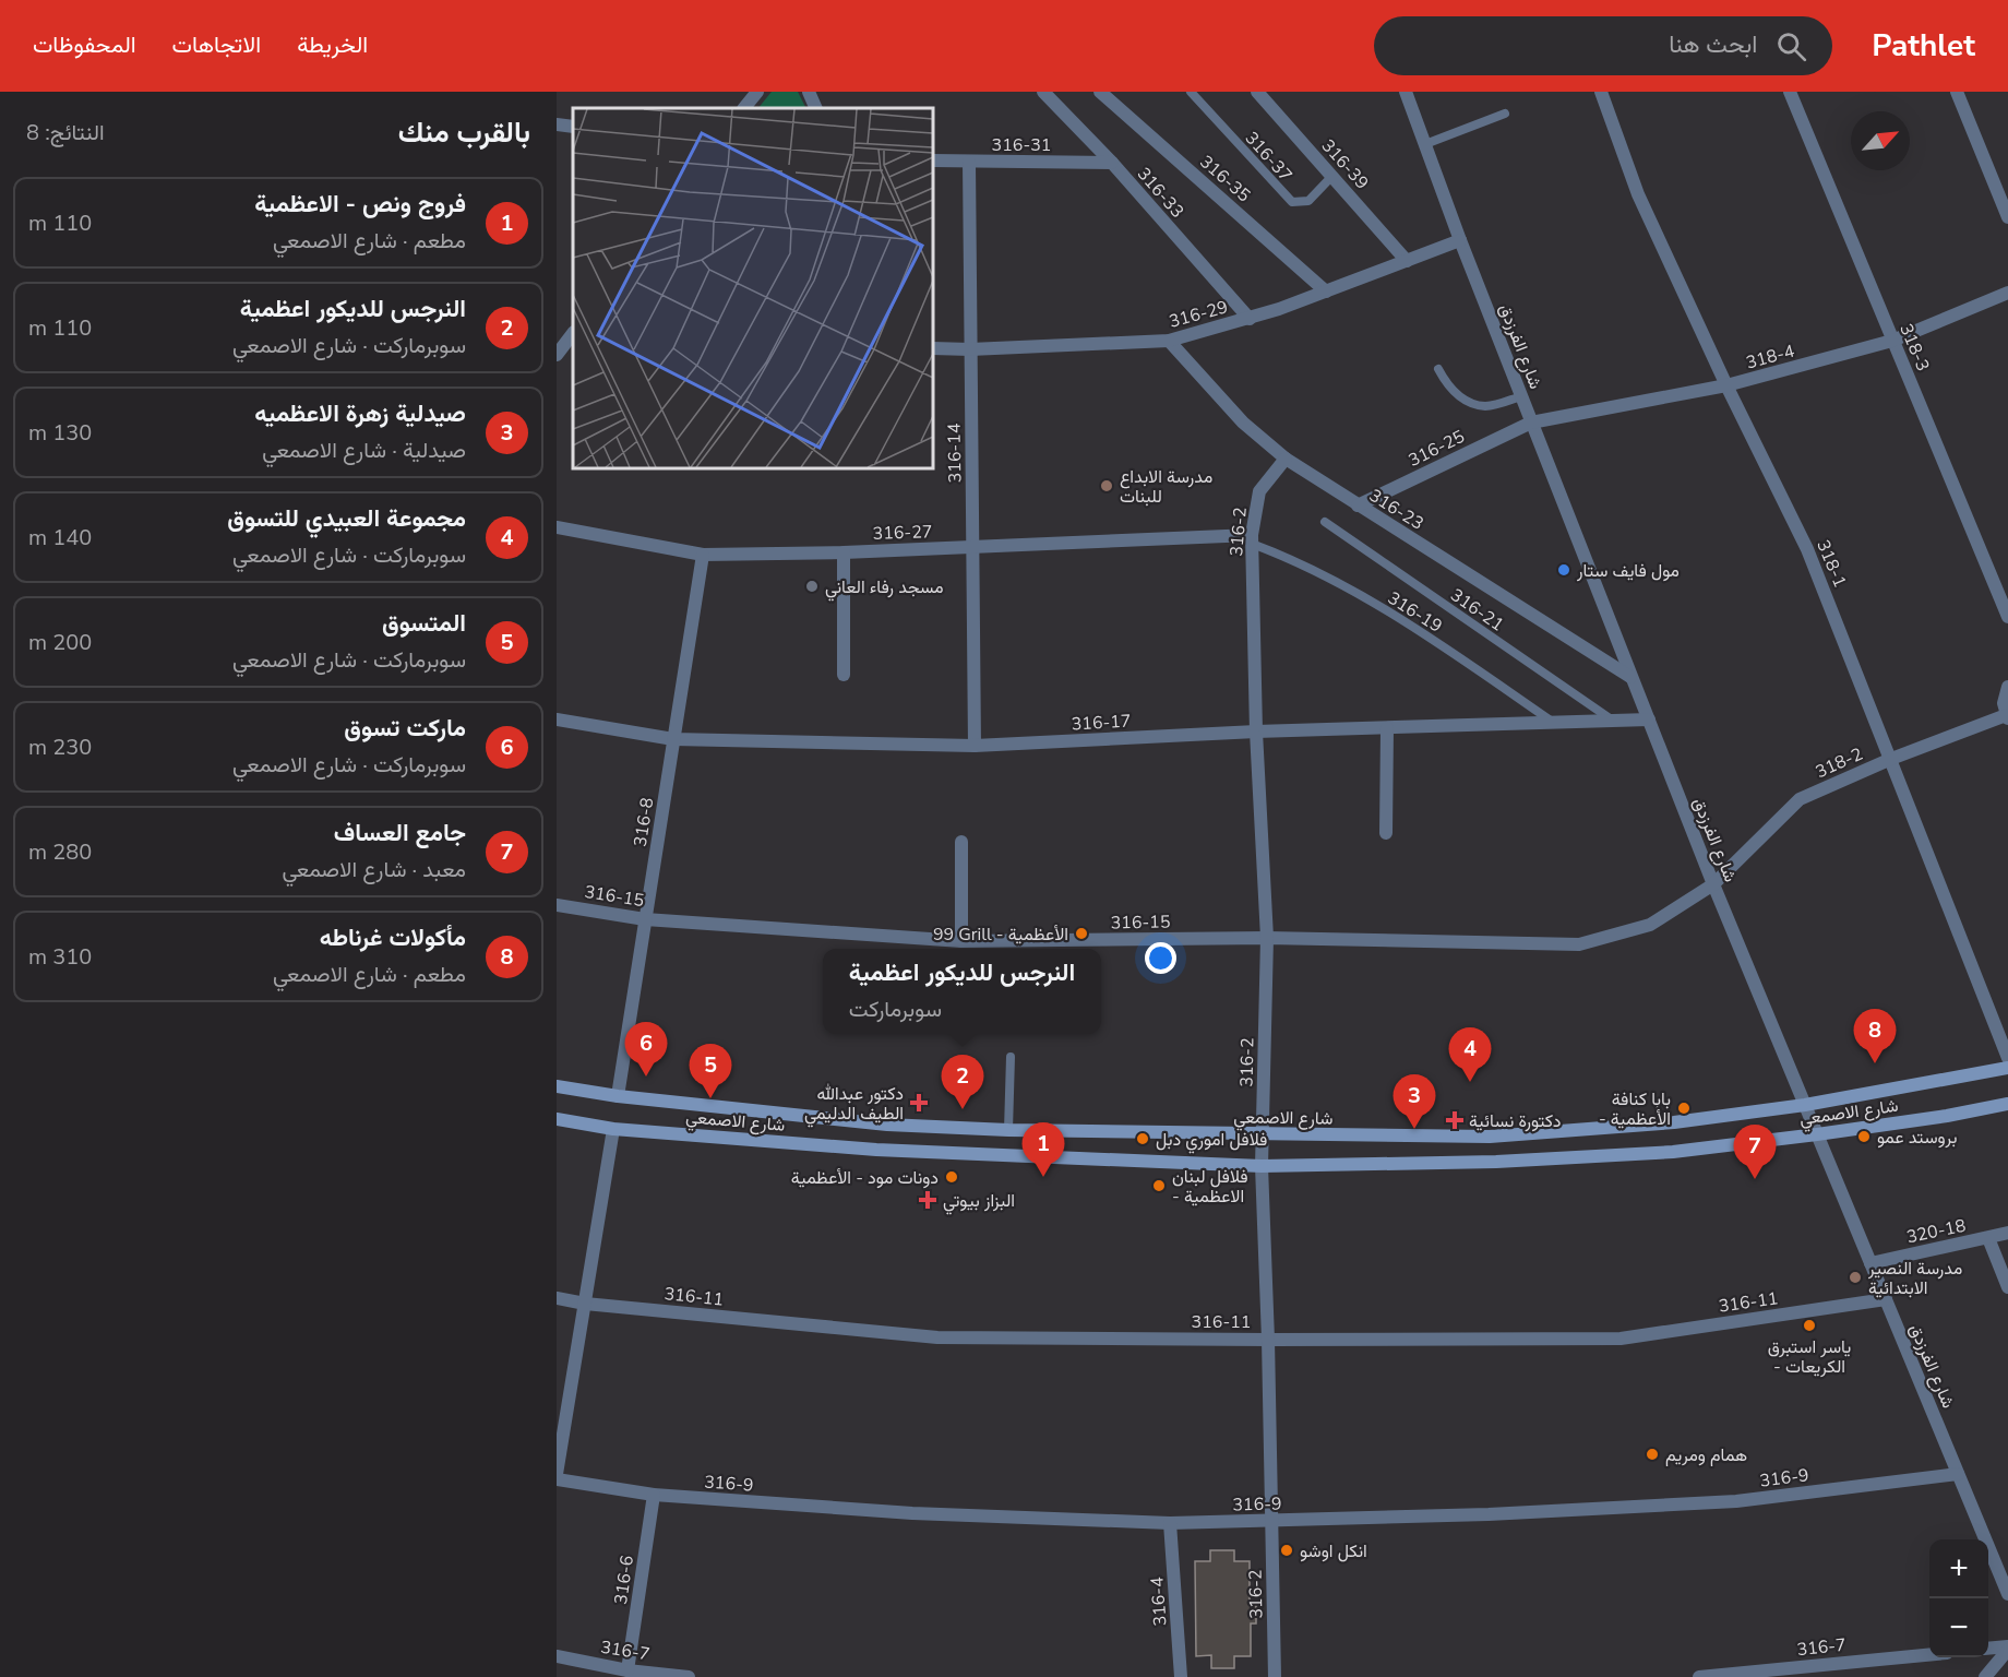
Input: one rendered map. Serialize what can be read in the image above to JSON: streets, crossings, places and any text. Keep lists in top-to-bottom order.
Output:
{
  "streets": {
    "street": [
      "316-31",
      "316-39",
      "316-35",
      "316-33",
      "316-29",
      "شارع الفرزدق",
      "318-3",
      "318-4",
      "316-25",
      "316-14",
      "316-23",
      "316-27",
      "316-2",
      "318-1",
      "316-17",
      "318-2",
      "316-8",
      "316-15",
      "شارع الاصمعي",
      "320-18",
      "316-11",
      "316-9",
      "316-6",
      "316-4",
      "316-7"
    ],
    "lane": ["316-37", "316-21", "316-19"]
  },
  "crossings": [
    ["316-31", "316-33"],
    ["316-31", "316-14"],
    ["316-37", "316-39"],
    ["316-39", "316-29"],
    ["316-35", "316-29"],
    ["316-33", "316-29"],
    ["316-29", "شارع الفرزدق"],
    ["316-29", "316-14"],
    ["316-29", "316-23"],
    ["شارع الفرزدق", "318-4"],
    ["شارع الفرزدق", "316-25"],
    ["شارع الفرزدق", "316-23"],
    ["شارع الفرزدق", "316-17"],
    ["شارع الفرزدق", "318-2"],
    ["شارع الفرزدق", "316-15"],
    ["شارع الفرزدق", "شارع الاصمعي"],
    ["شارع الفرزدق", "320-18"],
    ["شارع الفرزدق", "316-11"],
    ["شارع الفرزدق", "316-9"],
    ["318-3", "318-4"],
    ["318-4", "316-25"],
    ["318-4", "318-1"],
    ["316-25", "316-23"],
    ["316-14", "316-27"],
    ["316-14", "316-17"],
    ["316-23", "316-2"],
    ["316-27", "316-2"],
    ["316-27", "316-19"],
    ["316-27", "316-8"],
    ["316-2", "316-19"],
    ["316-2", "316-17"],
    ["316-2", "316-15"],
    ["316-2", "شارع الاصمعي"],
    ["316-2", "316-11"],
    ["316-2", "316-9"],
    ["318-1", "318-2"],
    ["316-21", "316-17"],
    ["316-19", "316-17"],
    ["316-17", "316-8"],
    ["318-2", "316-15"],
    ["316-8", "316-15"],
    ["316-8", "شارع الاصمعي"],
    ["316-9", "316-6"],
    ["316-9", "316-4"],
    ["316-6", "316-7"]
  ],
  "places": {
    "other": [
      "مدرسة الابداع للبنات",
      "مول فايف ستار",
      "مسجد رفاء العاني",
      "99 Grill - الأعظمية",
      "بابا كنافة - الأعظمية",
      "بروستد عمو",
      "فلافل اموري دبل",
      "دونات مود - الأعظمية",
      "فلافل لبنان - الاعظمية",
      "مدرسة النصير الابتدائية",
      "ياسر استبرق - الكريعات",
      "همام ومريم",
      "انكل اوشو"
    ],
    "health": ["دكتور عبدالله الطيف الدليمي", "دكتورة نسائية", "البزاز بيوتي"]
  },
  "north": "top right",
  "page": {
    "header": "Pathlet",
    "search": "ابحث هنا",
    "nav": ["الخريطة", "الاتجاهات", "المحفوظات"],
    "heading": ["بالقرب منك", "النتائج: 8"],
    "list": [
      {
        "mark": "1",
        "name": "فروج ونص - الاعظمية",
        "note": "مطعم · شارع الاصمعي",
        "value": "110 m"
      },
      {
        "mark": "2",
        "name": "النرجس للديكور اعظمية",
        "note": "سوبرماركت · شارع الاصمعي",
        "value": "110 m"
      },
      {
        "mark": "3",
        "name": "صيدلية زهرة الاعظميه",
        "note": "صيدلية · شارع الاصمعي",
        "value": "130 m"
      },
      {
        "mark": "4",
        "name": "مجموعة العبيدي للتسوق",
        "note": "سوبرماركت · شارع الاصمعي",
        "value": "140 m"
      },
      {
        "mark": "5",
        "name": "المتسوق",
        "note": "سوبرماركت · شارع الاصمعي",
        "value": "200 m"
      },
      {
        "mark": "6",
        "name": "ماركت تسوق",
        "note": "سوبرماركت · شارع الاصمعي",
        "value": "230 m"
      },
      {
        "mark": "7",
        "name": "جامع العساف",
        "note": "معبد · شارع الاصمعي",
        "value": "280 m"
      },
      {
        "mark": "8",
        "name": "مأكولات غرناطه",
        "note": "مطعم · شارع الاصمعي",
        "value": "310 m"
      }
    ],
    "popup": ["النرجس للديكور اعظمية", "سوبرماركت"],
    "pins": [
      "8",
      "6",
      "4",
      "5",
      "2",
      "3",
      "1",
      "7"
    ],
    "map_buttons": ["+", "−"]
  }
}
